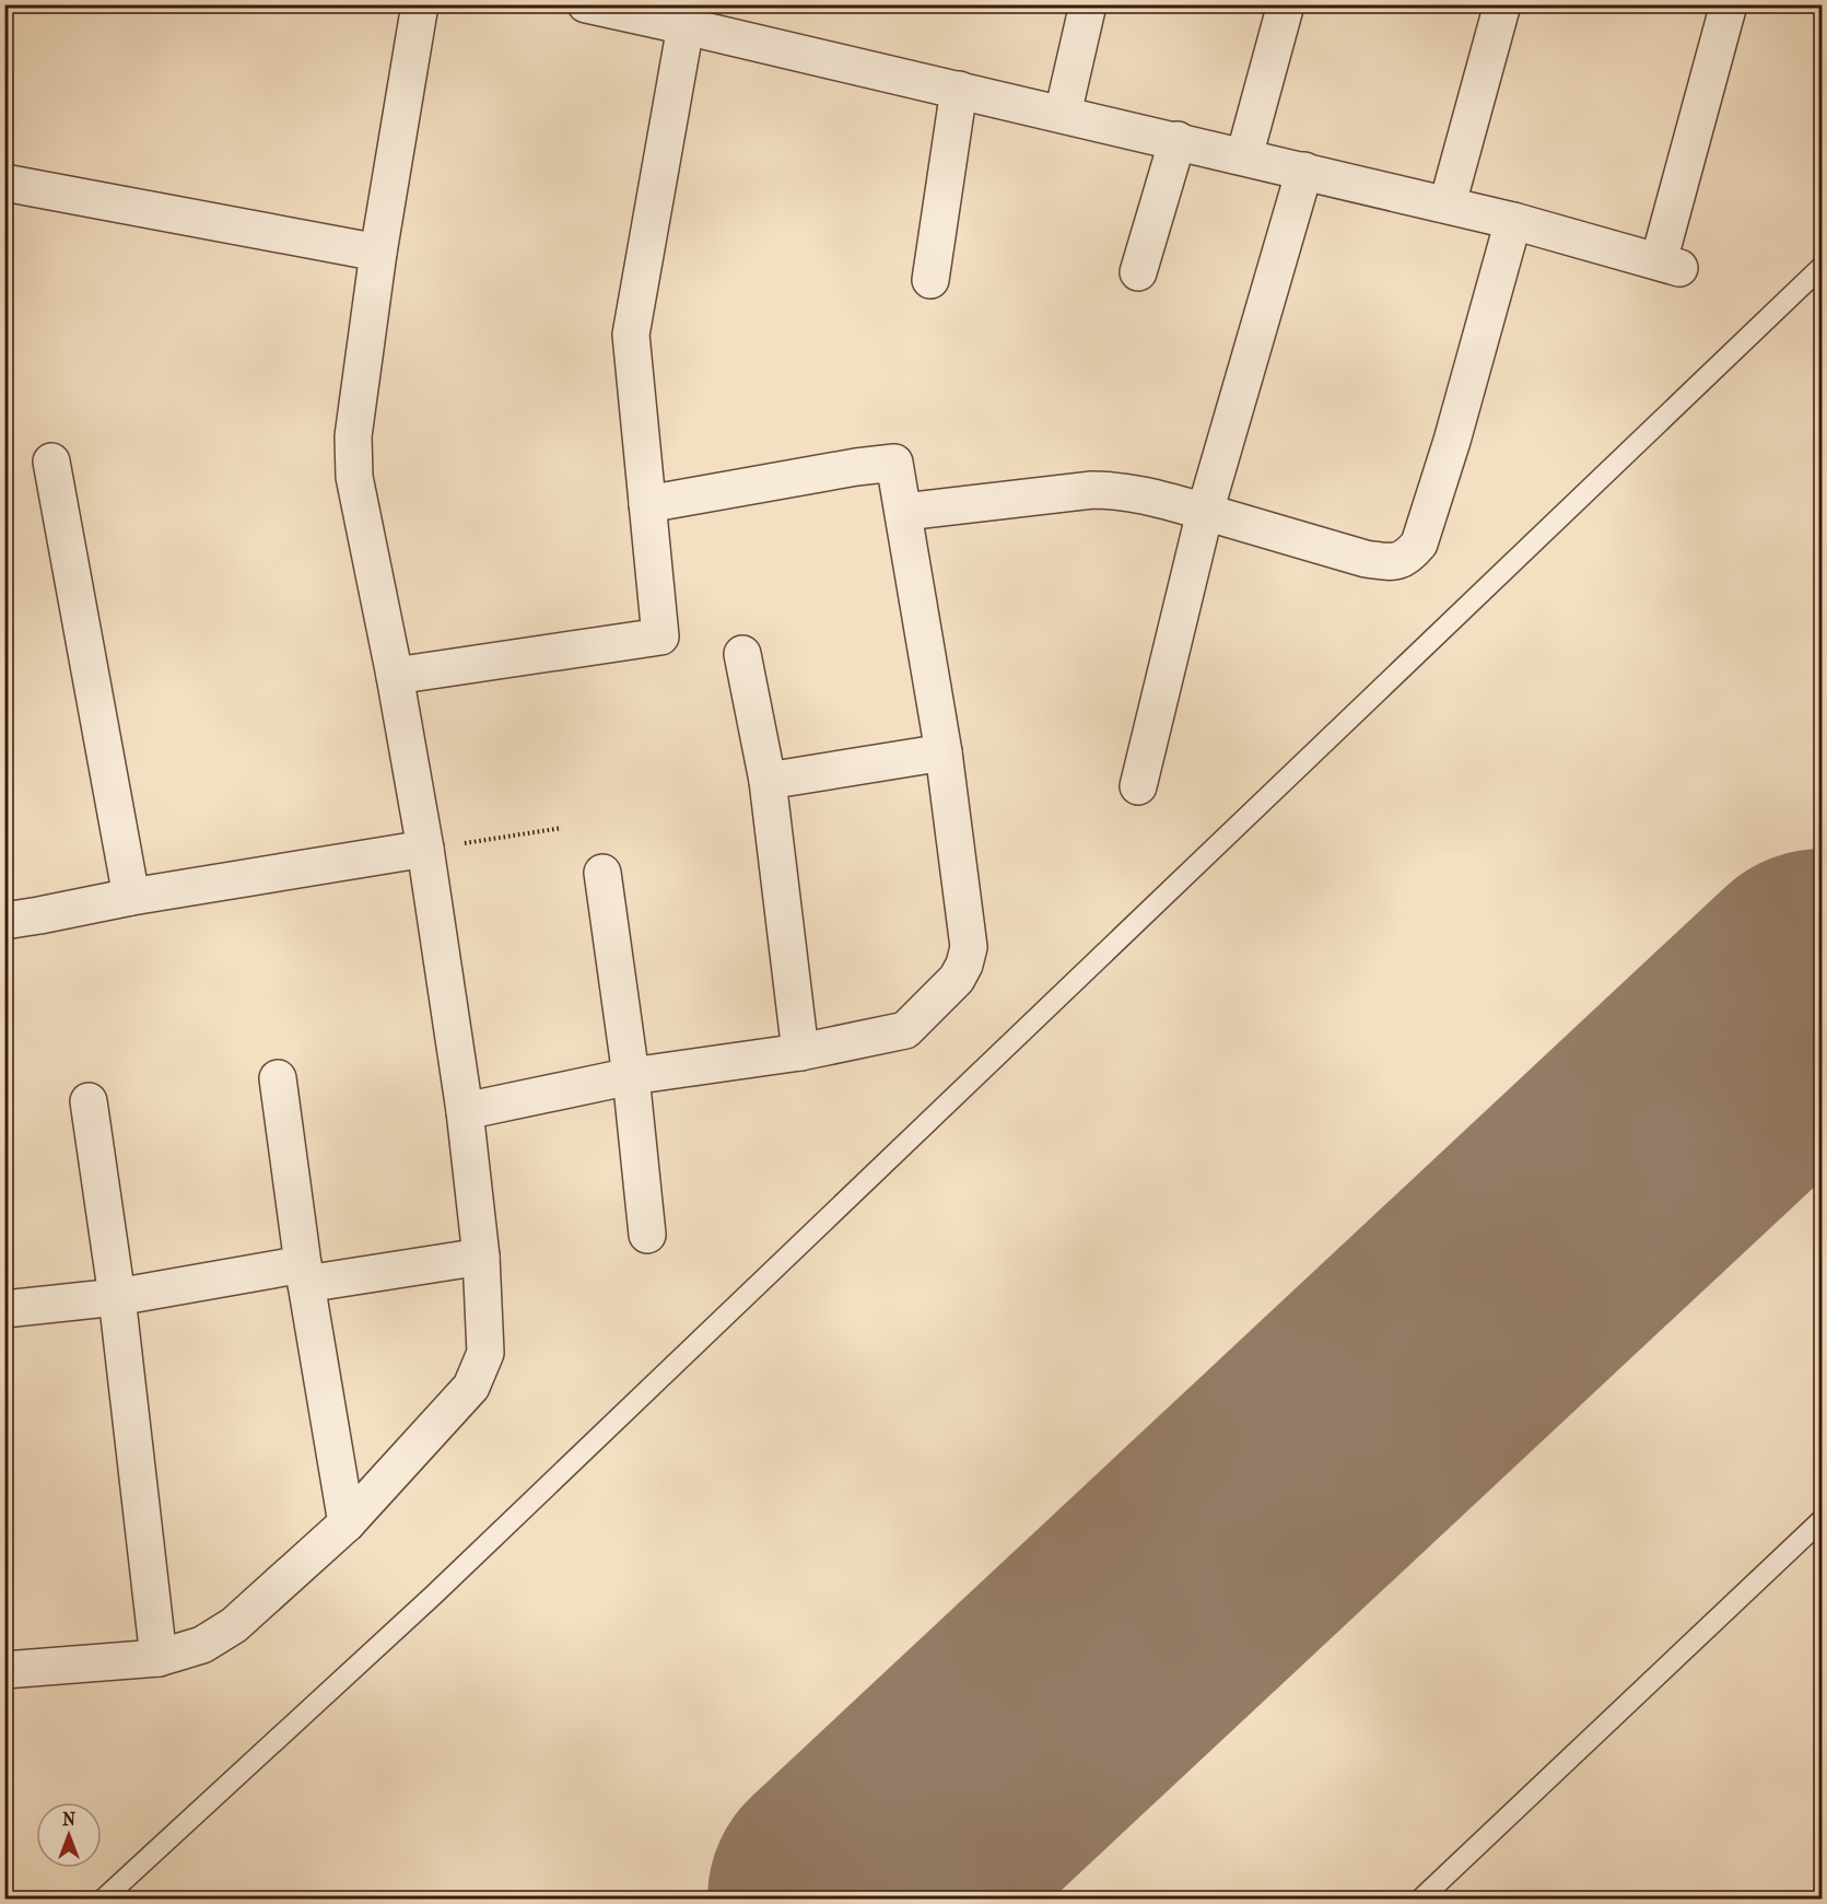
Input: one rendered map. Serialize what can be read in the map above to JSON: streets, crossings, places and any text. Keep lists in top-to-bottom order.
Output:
{
  "north": "top"
}
